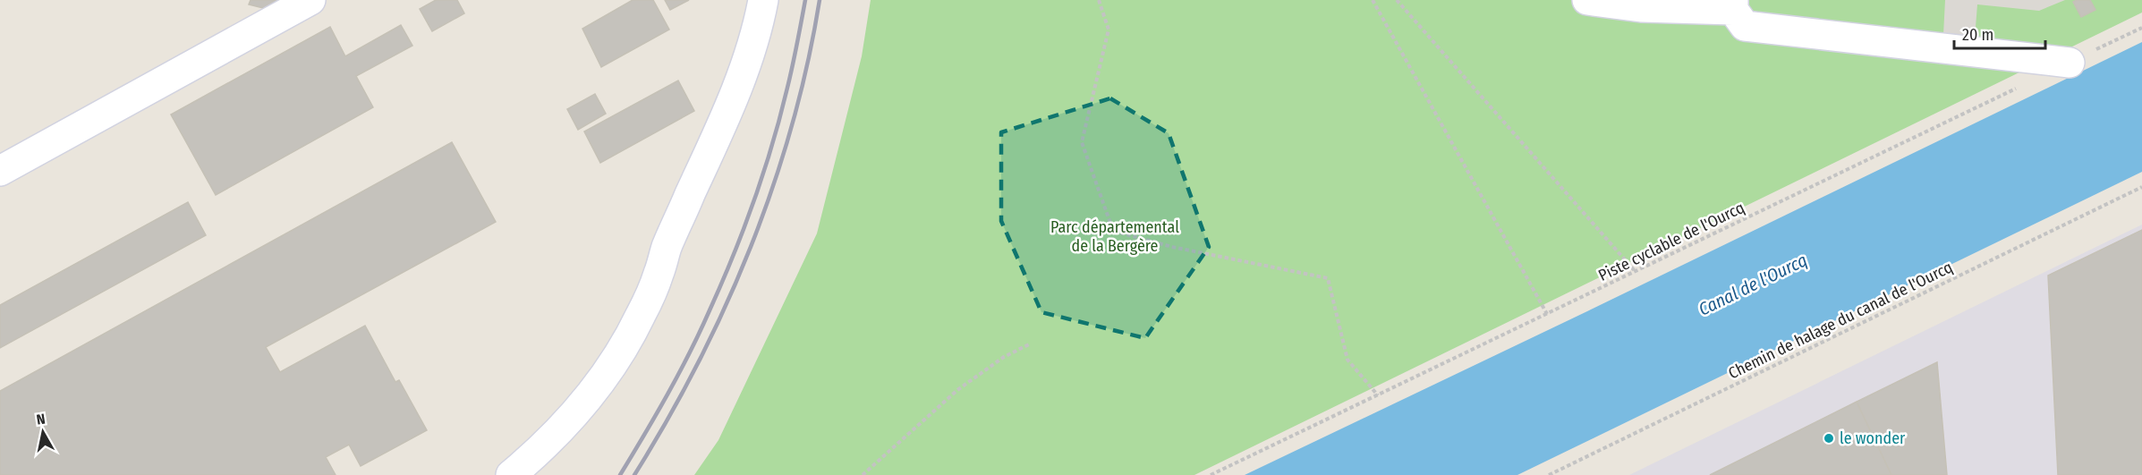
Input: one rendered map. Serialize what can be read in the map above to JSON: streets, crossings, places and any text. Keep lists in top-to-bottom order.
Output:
{
  "streets": {
    "path": ["Piste cyclable de l'Ourcq", "Chemin de halage du canal de l'Ourcq"]
  },
  "water": ["Canal de l'Ourcq"],
  "parks": ["Parc départemental de la Bergère"],
  "places": ["le wonder"],
  "scale_bar": "20 m",
  "north": "top"
}
